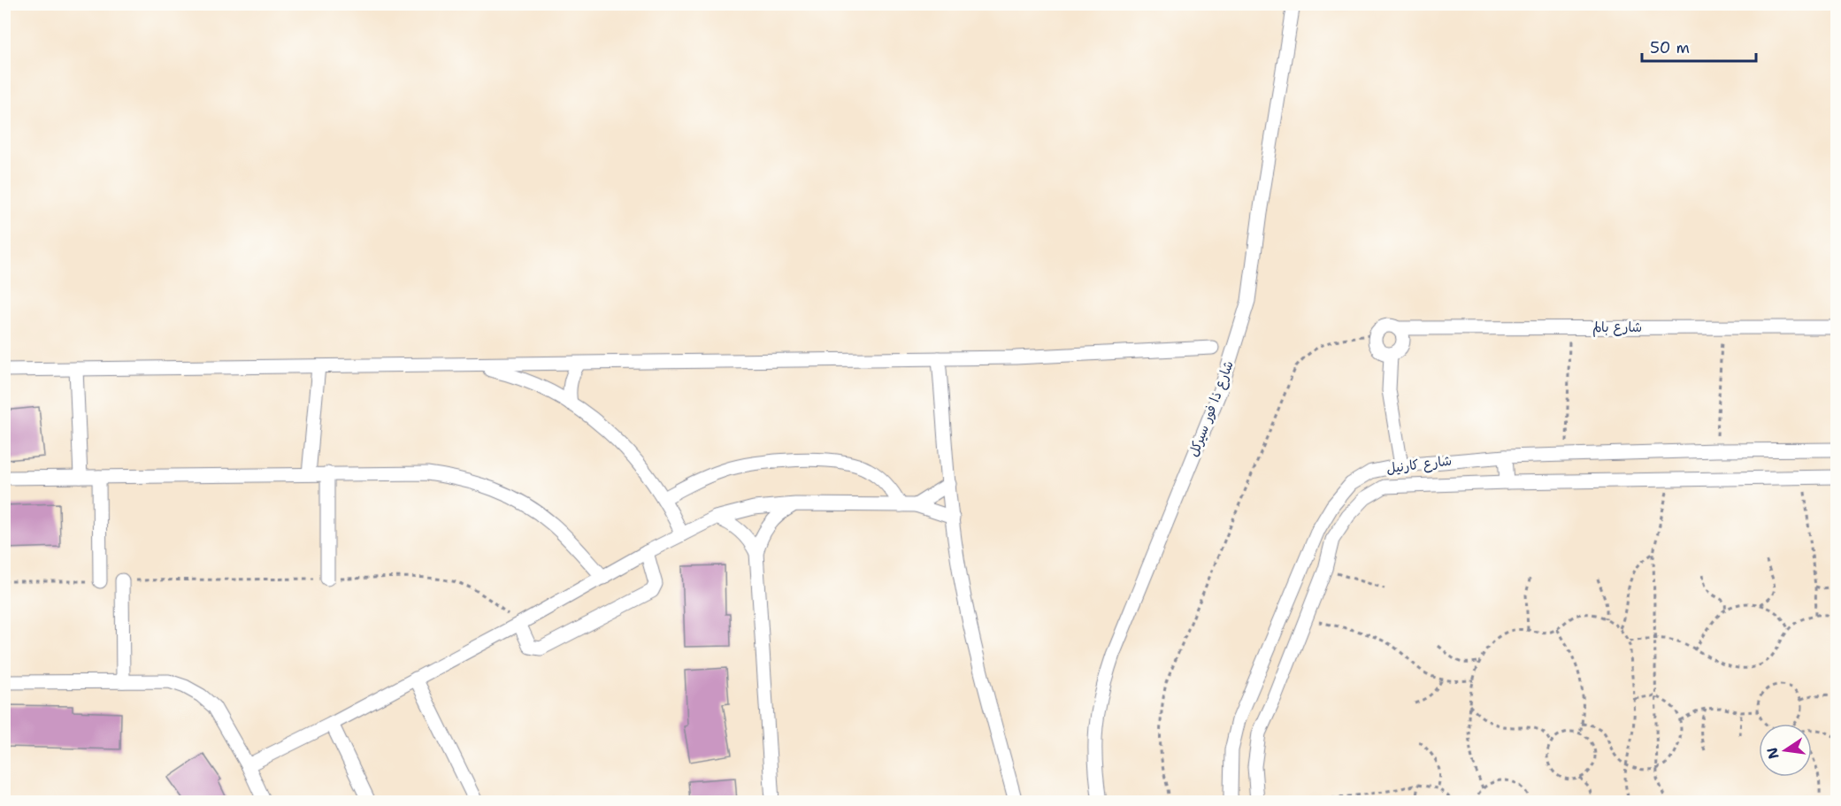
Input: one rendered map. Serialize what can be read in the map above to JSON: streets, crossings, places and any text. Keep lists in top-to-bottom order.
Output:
{
  "streets": {
    "street": ["شارع بالم", "شارع ذا فور سيركل", "شارع كارنيل"]
  },
  "scale_bar": "50 m",
  "north": "left"
}
